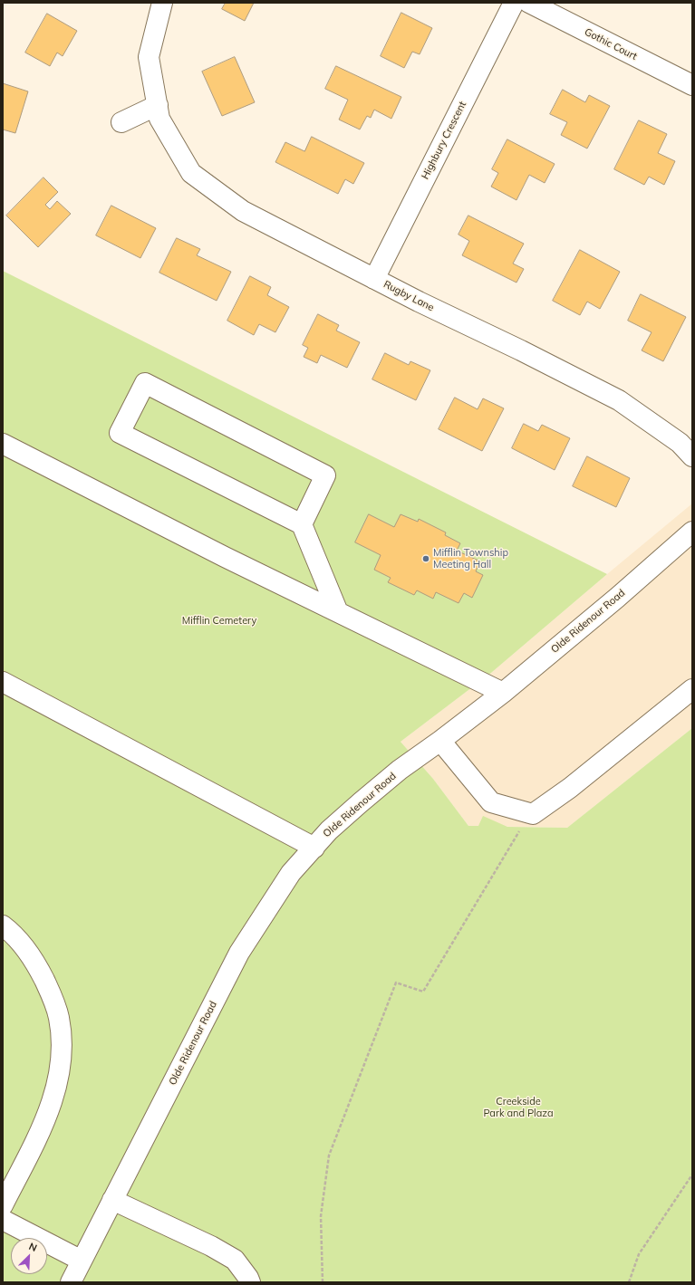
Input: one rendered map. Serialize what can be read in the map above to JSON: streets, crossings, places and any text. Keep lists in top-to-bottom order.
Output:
{
  "streets": {
    "street": [
      "Gothic Court",
      "Highbury Crescent",
      "Rugby Lane",
      "Olde Ridenour Road"
    ]
  },
  "crossings": [
    ["Highbury Crescent", "Rugby Lane"]
  ],
  "parks": ["Mifflin Cemetery", "Creekside Park and Plaza"],
  "places": ["Mifflin Township Meeting Hall"],
  "north": "top right"
}
